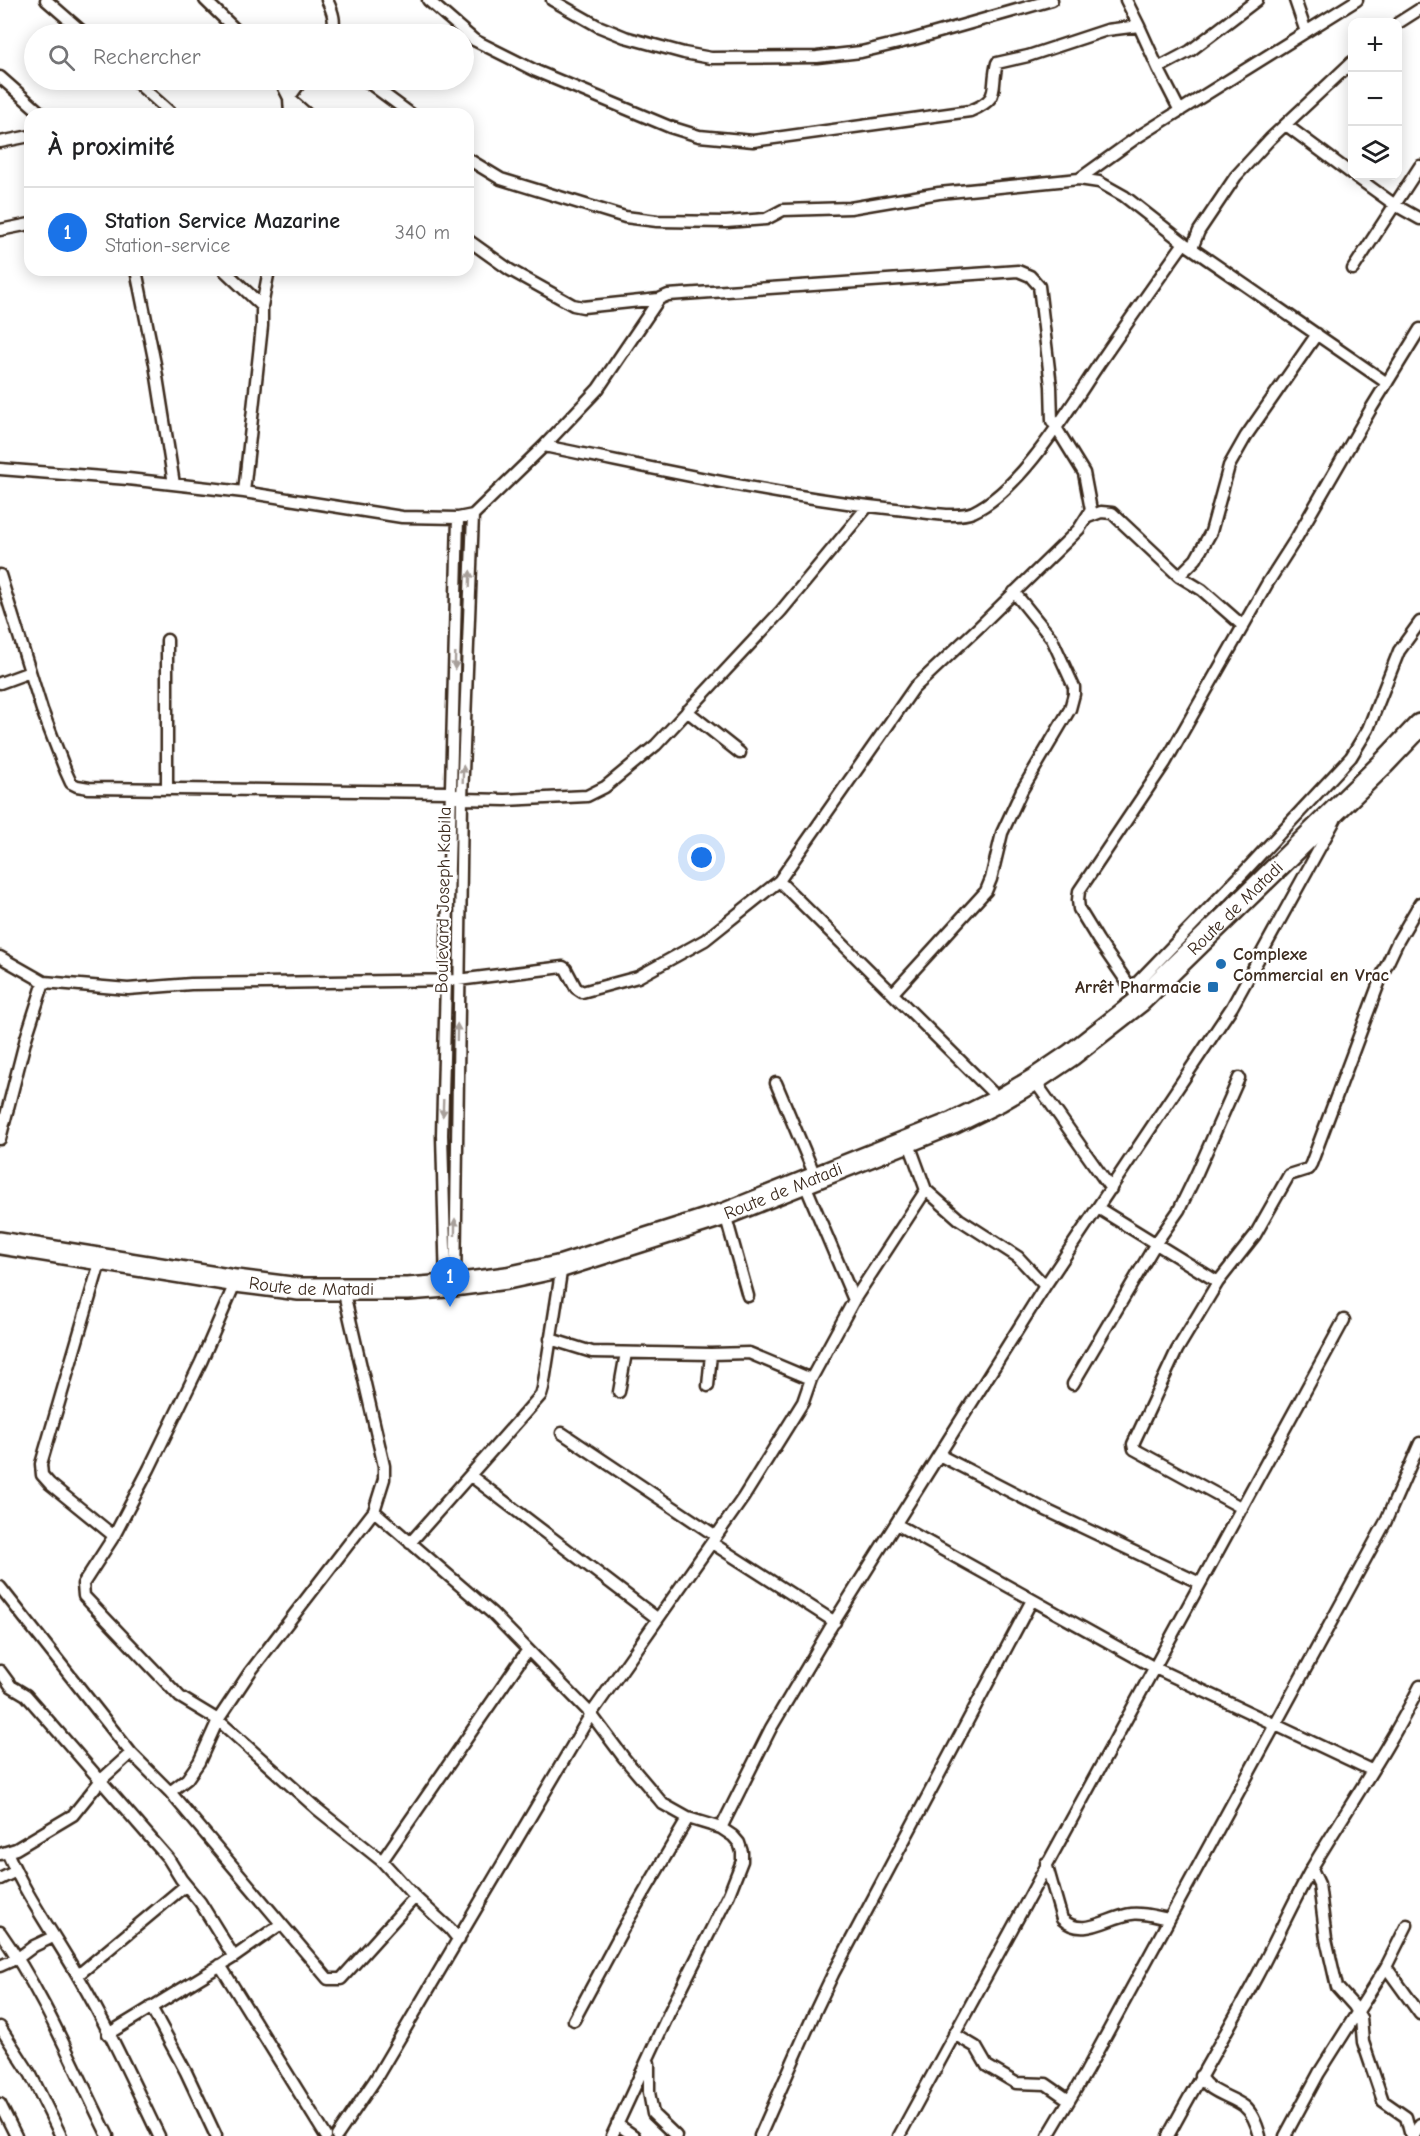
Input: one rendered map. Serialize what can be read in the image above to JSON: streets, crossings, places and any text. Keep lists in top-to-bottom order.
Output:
{
  "streets": {
    "highway": ["Route de Matadi"],
    "street": ["Boulevard Joseph Kabila"]
  },
  "crossings": [
    ["Boulevard Joseph Kabila", "Route de Matadi"]
  ],
  "places": {
    "other": ["Complexe Commercial en Vrac"],
    "transit": ["Arrêt Pharmacie"]
  },
  "page": {
    "map_buttons": ["+", "−"],
    "search": "Rechercher",
    "heading": "À proximité",
    "list": [
      {
        "mark": "1",
        "name": "Station Service Mazarine",
        "note": "Station-service",
        "value": "340 m"
      }
    ],
    "pins": "1"
  }
}
